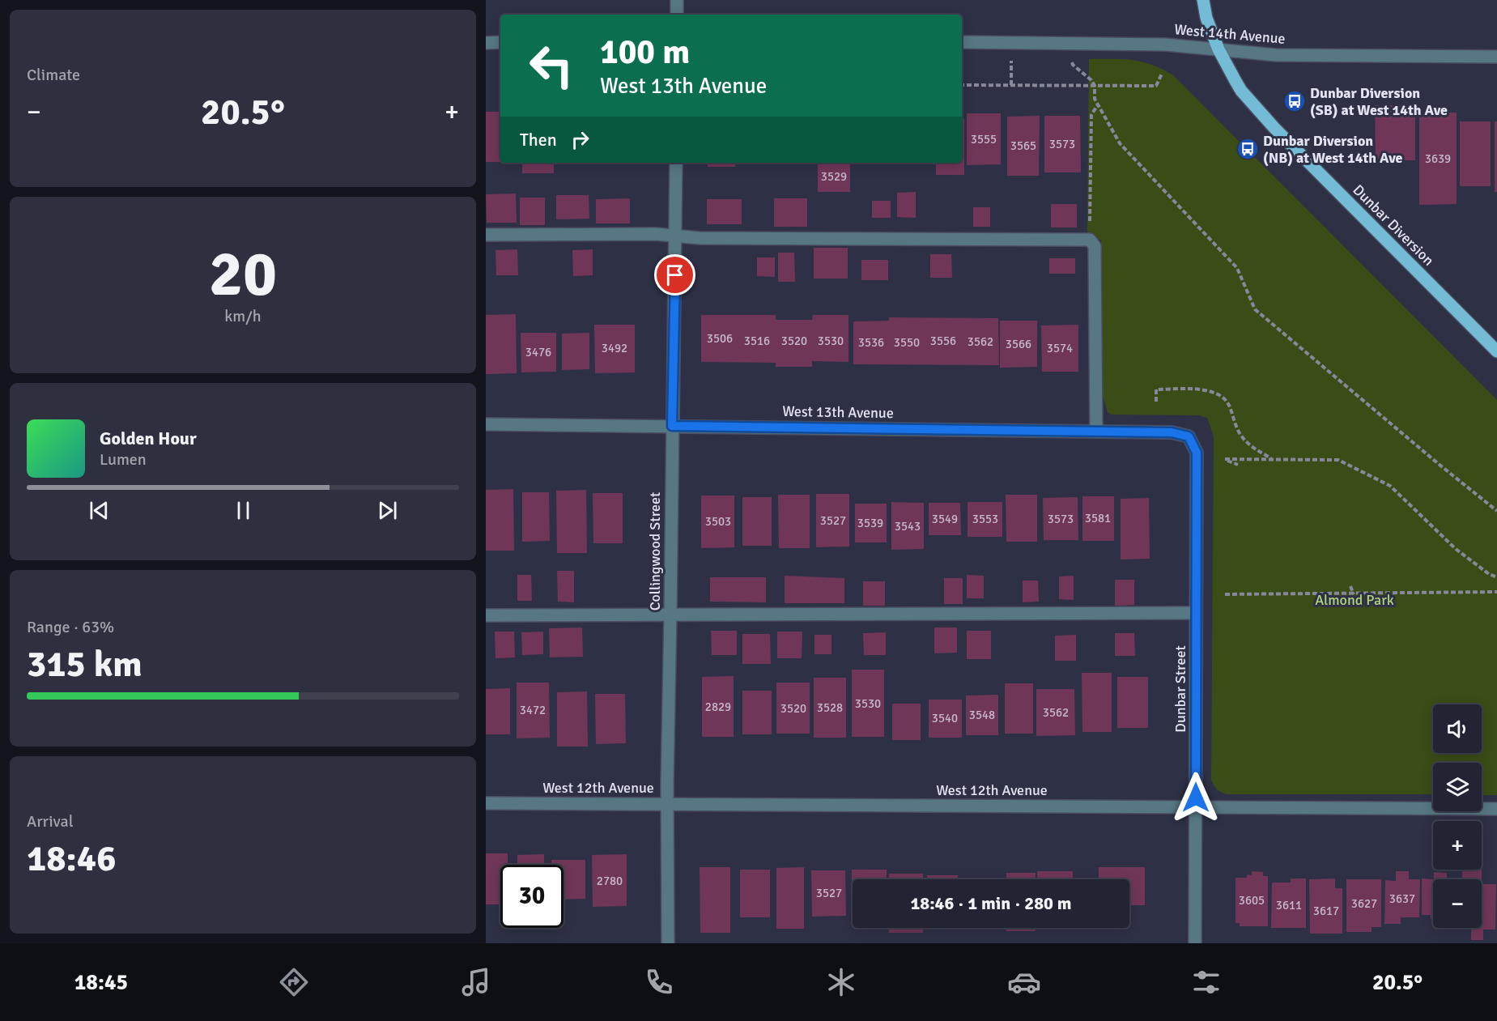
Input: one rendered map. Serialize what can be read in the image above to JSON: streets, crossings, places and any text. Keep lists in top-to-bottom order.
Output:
{
  "streets": {
    "main road": ["Dunbar Diversion"],
    "street": [
      "West 14th Avenue",
      "West 13th Avenue",
      "Collingwood Street",
      "Dunbar Street",
      "West 12th Avenue"
    ]
  },
  "crossings": [
    ["West 14th Avenue", "Dunbar Diversion"],
    ["West 13th Avenue", "Collingwood Street"],
    ["West 13th Avenue", "Dunbar Street"],
    ["Collingwood Street", "West 12th Avenue"],
    ["Dunbar Street", "West 12th Avenue"]
  ],
  "parks": ["Almond Park"],
  "places": {
    "bus stop": ["Dunbar Diversion (SB) at West 14th Ave", "Dunbar Diversion (NB) at West 14th Ave"]
  },
  "house_numbers": [
    "3555",
    "3573",
    "3565",
    "3639",
    "3529",
    "3506",
    "3516",
    "3520",
    "3530",
    "3556",
    "3562",
    "3536",
    "3550",
    "3566",
    "3492",
    "3574",
    "3476",
    "3581",
    "3549",
    "3553",
    "3573",
    "3527",
    "3503",
    "3539",
    "3543",
    "3530",
    "2829",
    "3528",
    "3520",
    "3472",
    "3562",
    "3548",
    "3540",
    "2780",
    "3527",
    "3637",
    "3605",
    "3627",
    "3611",
    "3617"
  ],
  "page": {
    "tile": [
      "Climate",
      ["20", "km/h"],
      ["Range · 63%", "315 km"],
      ["Arrival", "18:46"]
    ],
    "turn": ["100 m", "West 13th Avenue"],
    "heat": ["−", "20.5°", "+"],
    "then": "Then",
    "song": ["Golden Hour", "Lumen"],
    "map_buttons": ["+", "−"],
    "limit": "30",
    "trip": "18:46 · 1 min · 280 m",
    "tabs": ["18:45", "20.5°"]
  }
}
